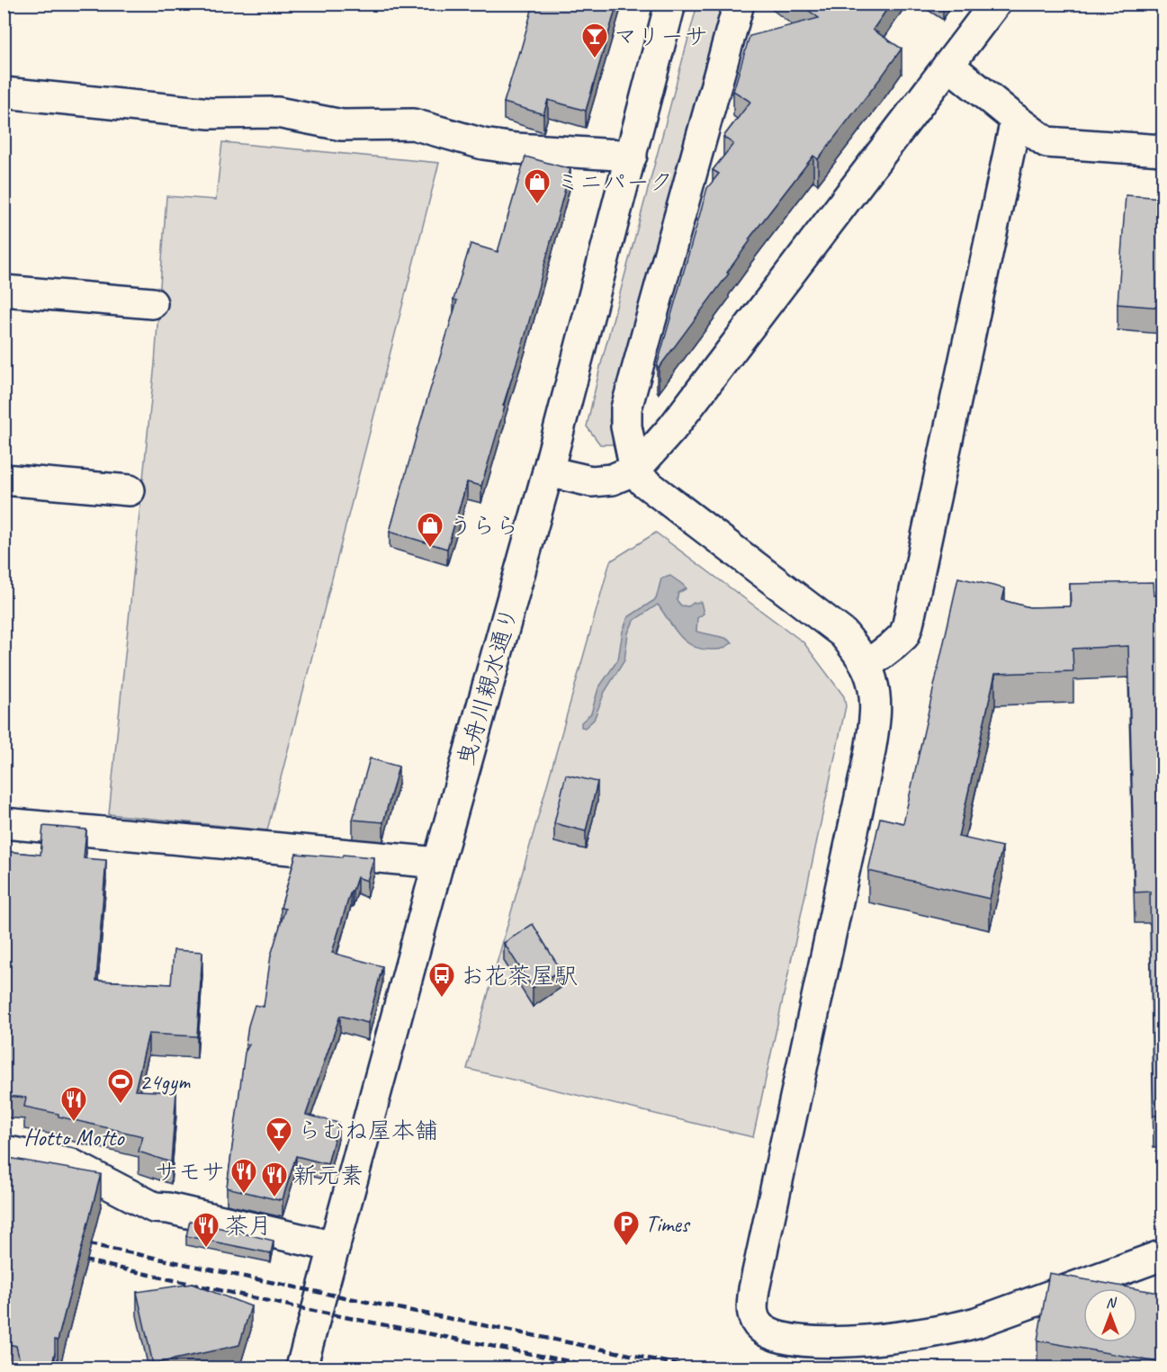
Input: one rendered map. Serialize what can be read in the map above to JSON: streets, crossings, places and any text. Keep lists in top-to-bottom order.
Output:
{
  "streets": {
    "street": ["曳舟川親水通り"]
  },
  "places": {
    "bar": ["マリーサ", "らむね屋本舗"],
    "shop": ["ミニパーク", "うらら"],
    "bus stop": ["お花茶屋駅"],
    "sports": ["24gym"],
    "restaurant": [
      "Hotto Motto",
      "サモサ",
      "新元素",
      "茶月"
    ],
    "parking": ["Times"]
  },
  "north": "top"
}
